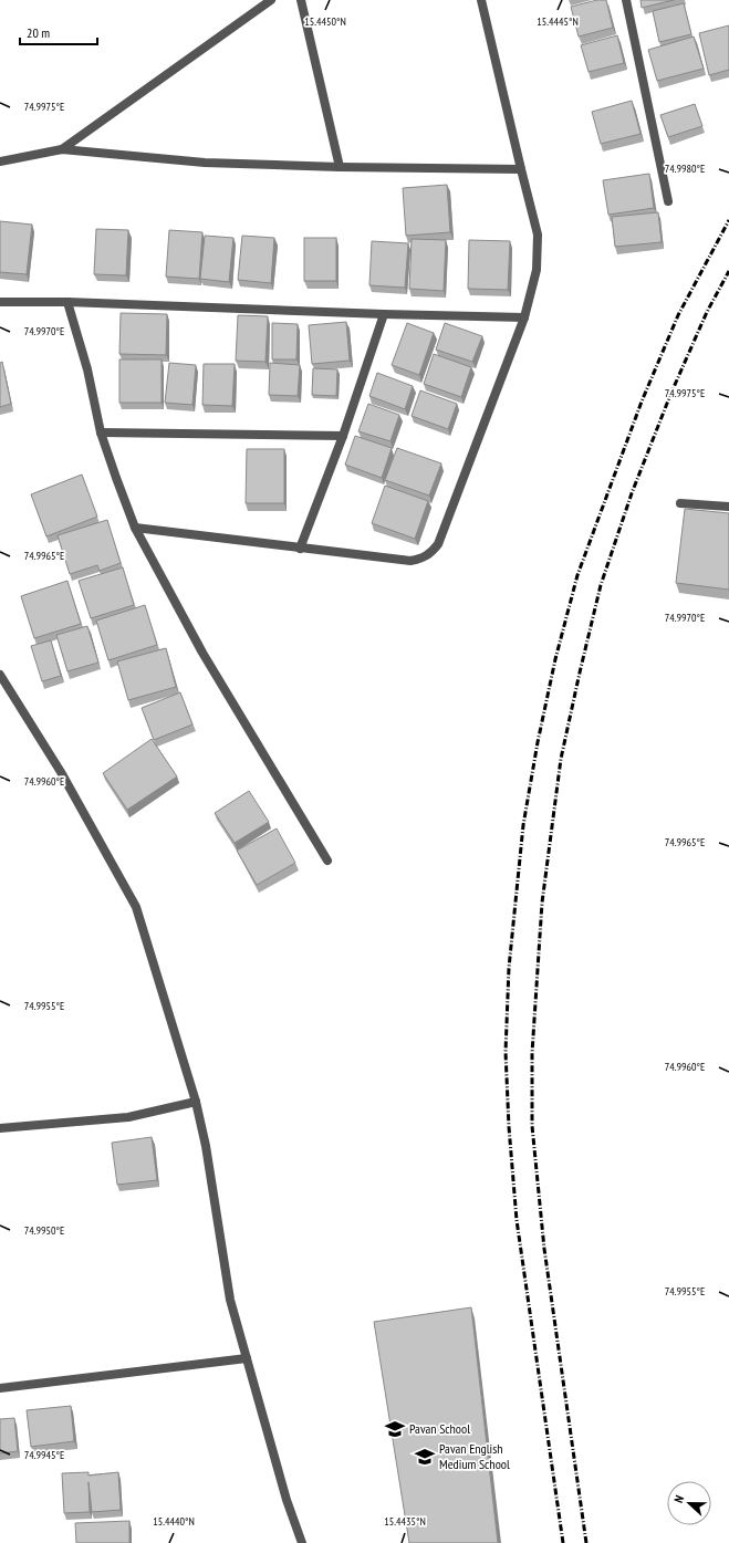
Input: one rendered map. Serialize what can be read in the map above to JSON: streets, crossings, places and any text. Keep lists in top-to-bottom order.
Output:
{
  "places": {
    "school or university": ["Pavan School", "Pavan English Medium School"]
  },
  "scale_bar": "20 m",
  "north": "left",
  "coordinates": [
    "15.4445°N",
    "15.4450°N",
    "74.9975°E",
    "74.9980°E",
    "74.9970°E",
    "74.9965°E",
    "74.9960°E",
    "74.9955°E",
    "74.9950°E",
    "74.9945°E",
    "15.4440°N",
    "15.4435°N"
  ]
}
